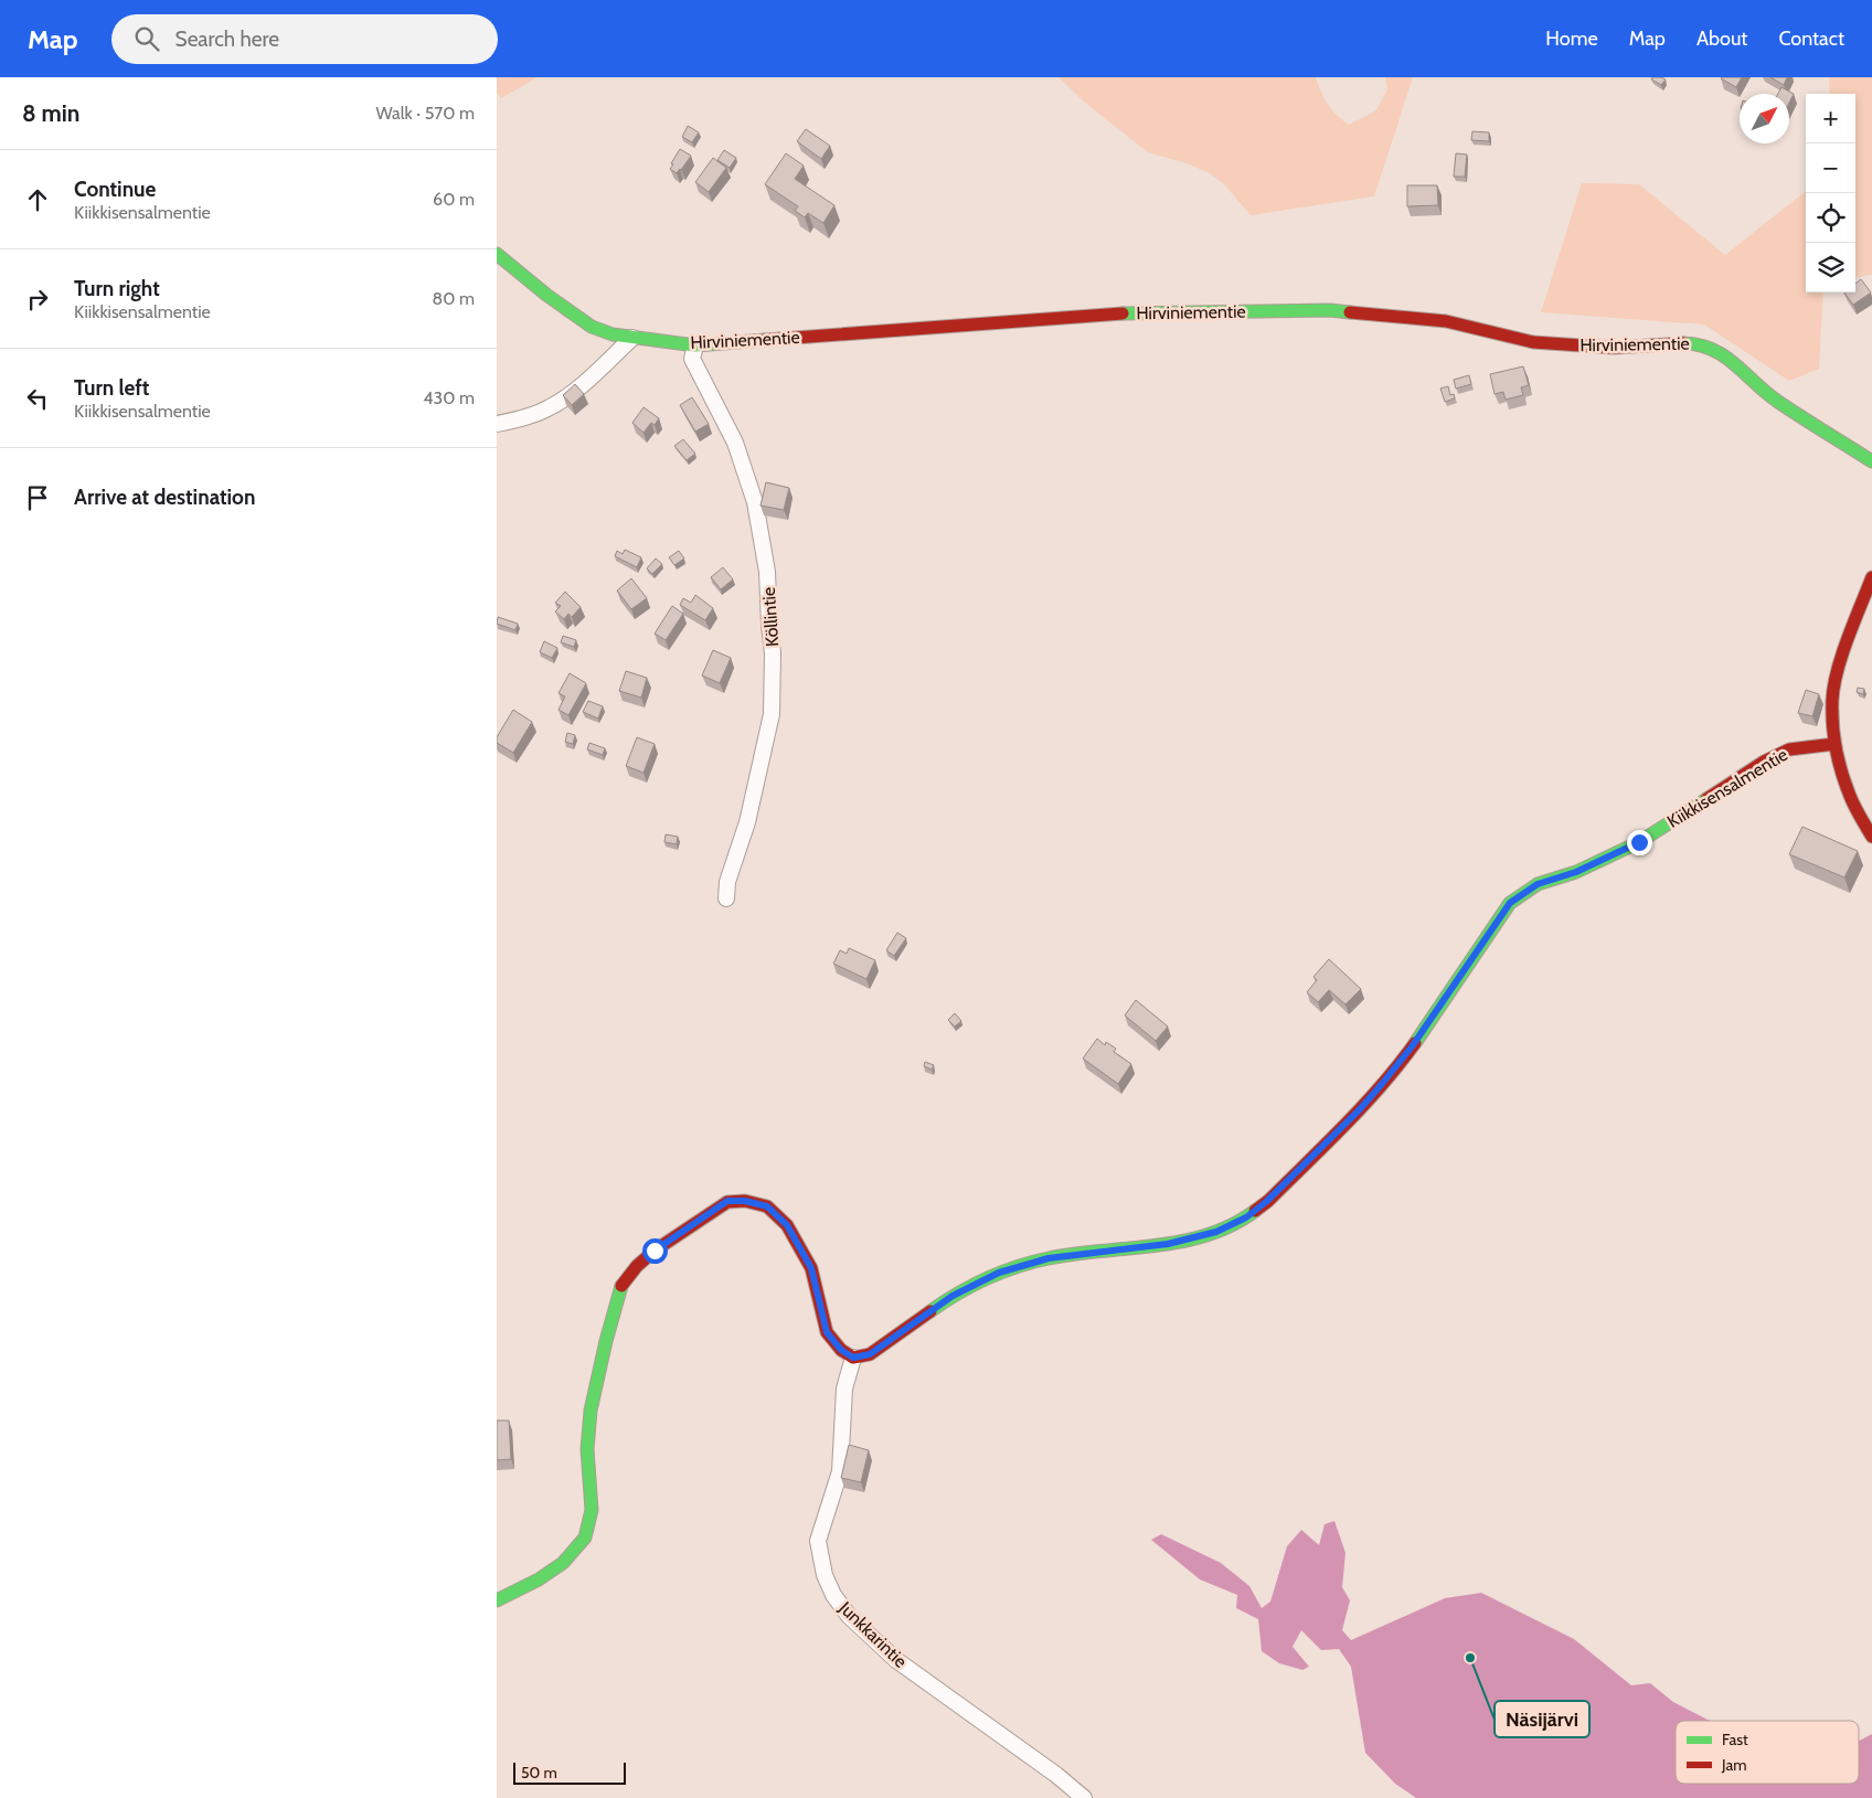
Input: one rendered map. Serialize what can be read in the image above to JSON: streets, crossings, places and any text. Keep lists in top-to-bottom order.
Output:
{
  "streets": {
    "street": [
      "Hirviniementie",
      "Köllintie",
      "Kiikkisensalmentie",
      "Junkkarintie"
    ]
  },
  "crossings": [
    ["Hirviniementie", "Köllintie"],
    ["Kiikkisensalmentie", "Junkkarintie"]
  ],
  "places": ["Näsijärvi"],
  "legend": ["Fast", "Jam"],
  "scale_bar": "50 m",
  "north": "top right",
  "page": {
    "header": "Map",
    "search": "Search here",
    "nav": [
      "Home",
      "Map",
      "About",
      "Contact"
    ],
    "heading": ["8 min", "Walk · 570 m"],
    "map_buttons": ["+", "−"],
    "list": [
      ["Continue", "Kiikkisensalmentie", "60 m"],
      ["Turn right", "Kiikkisensalmentie", "80 m"],
      ["Turn left", "Kiikkisensalmentie", "430 m"],
      "Arrive at destination"
    ],
    "scale": "50 m"
  }
}
